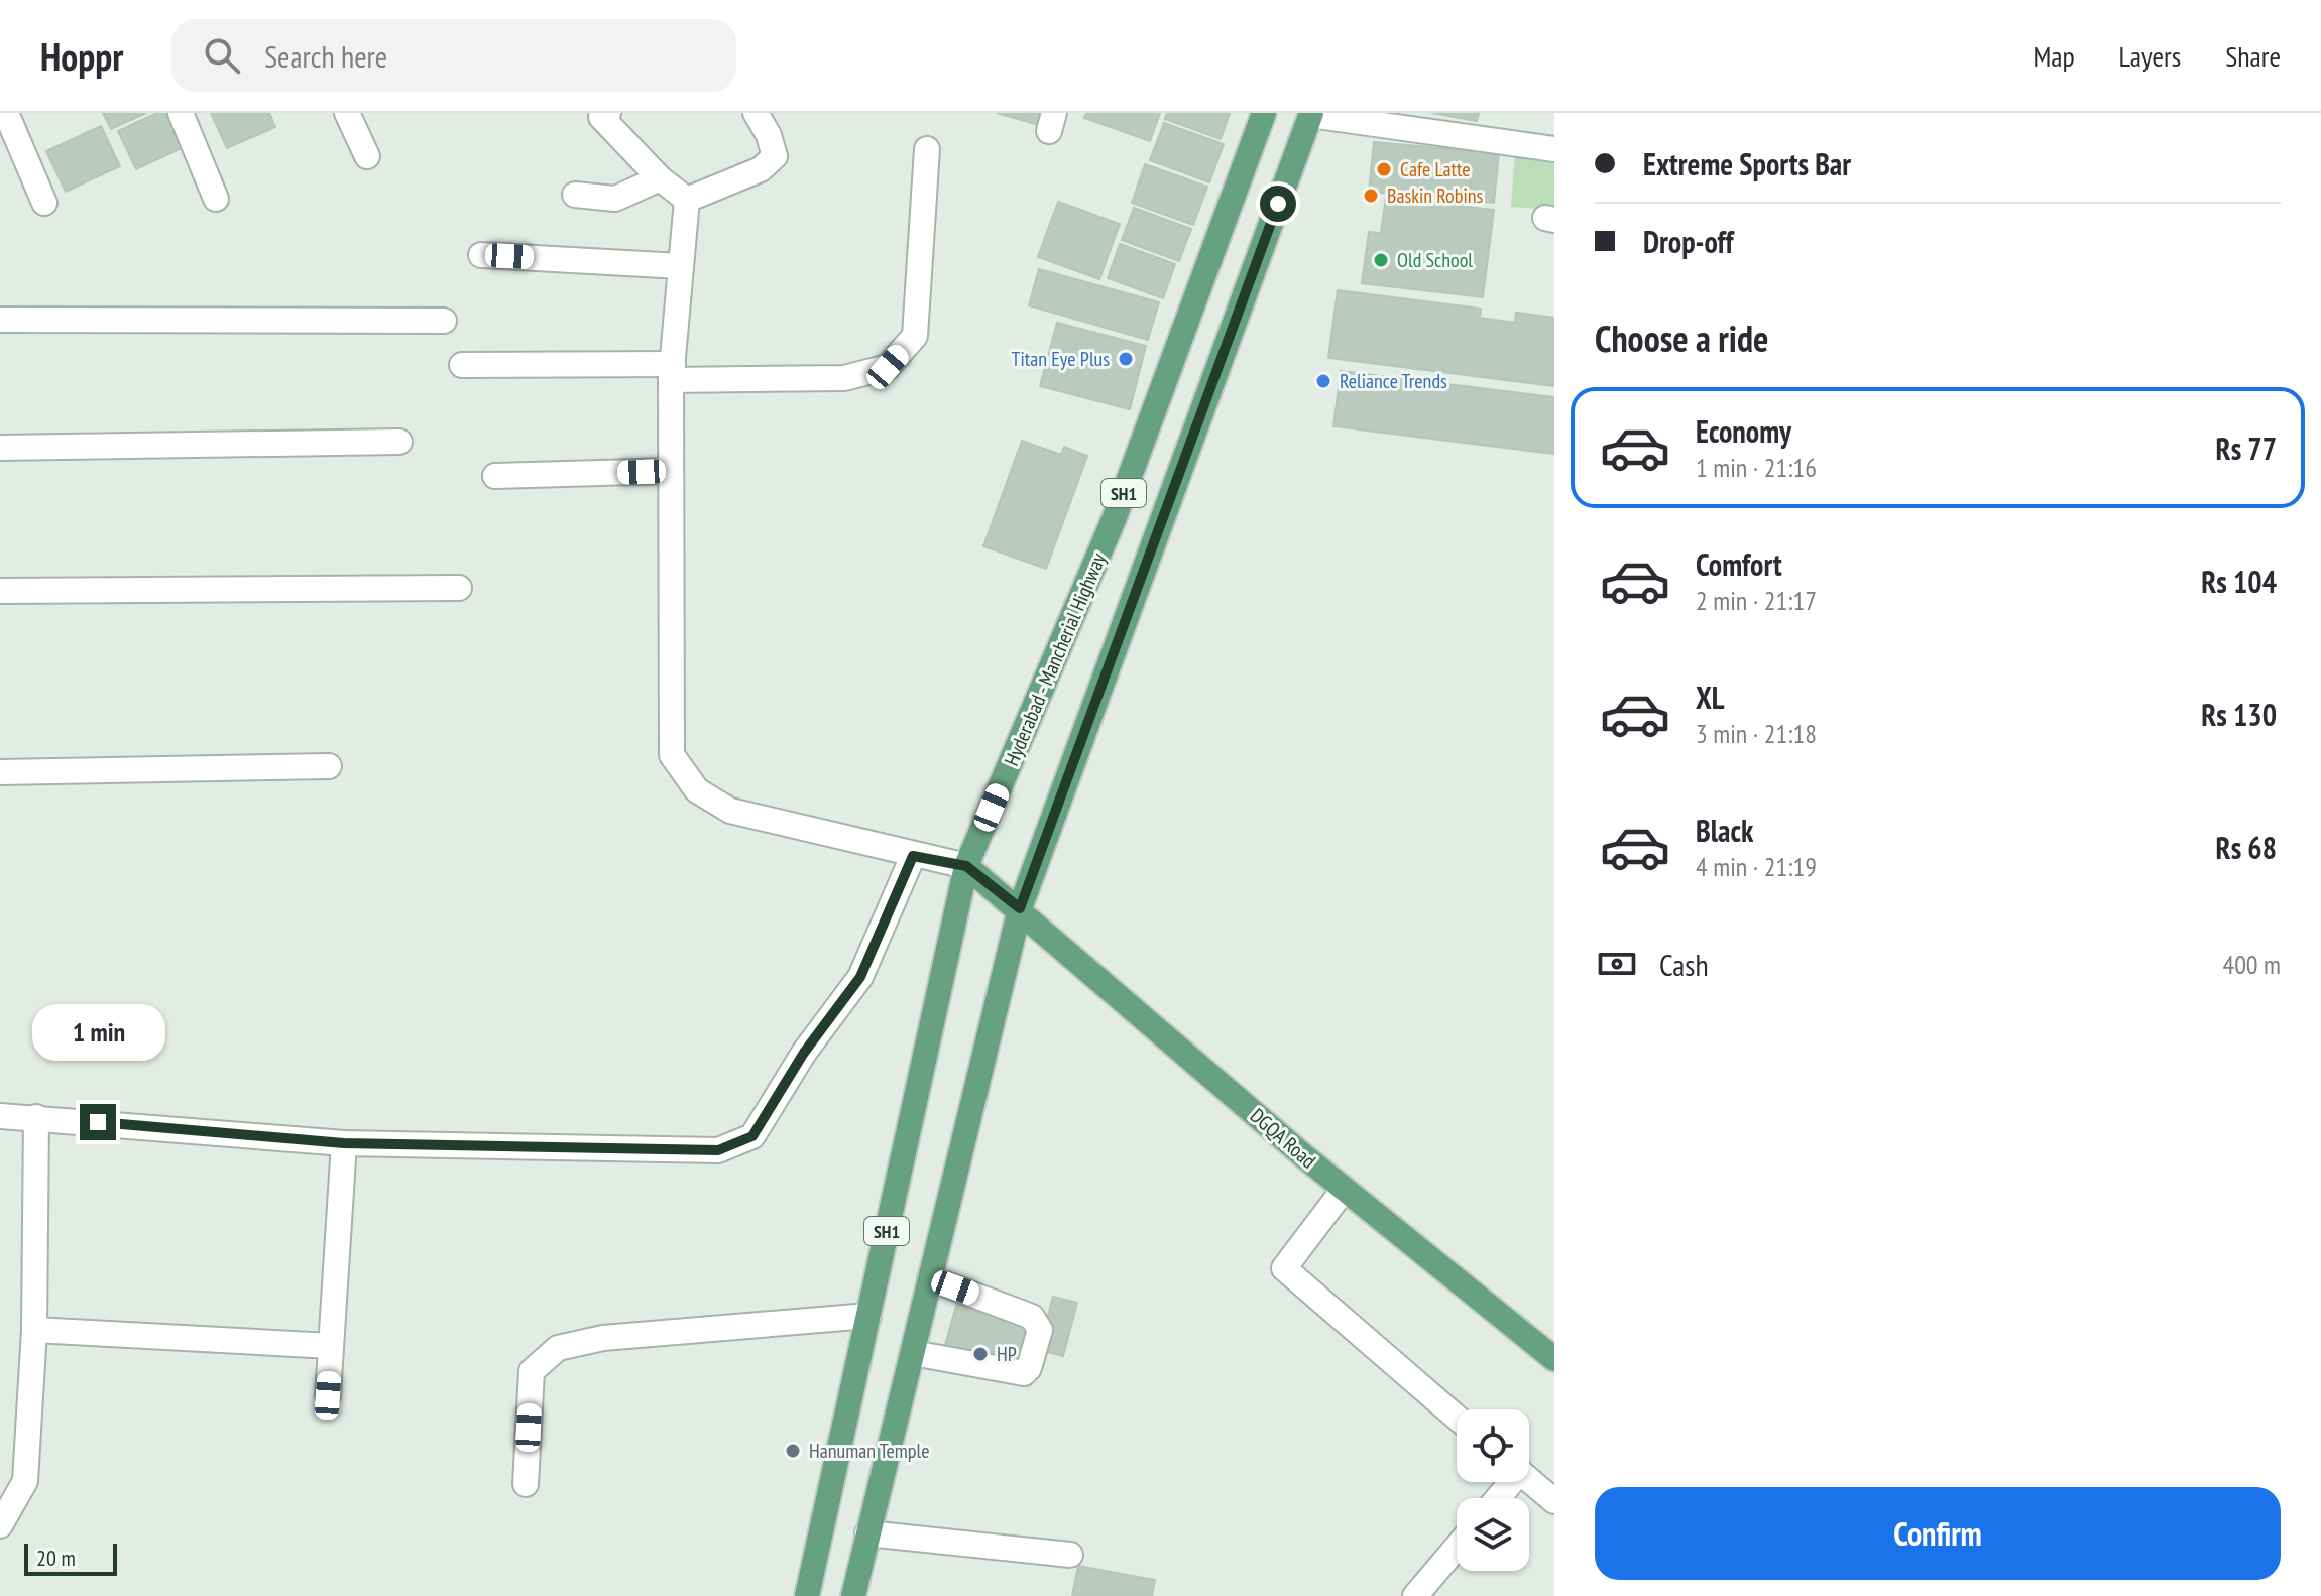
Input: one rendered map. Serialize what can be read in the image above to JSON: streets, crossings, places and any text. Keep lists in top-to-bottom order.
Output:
{
  "streets": {
    "main road": ["SH1", "Hyderabad - Mancherial Highway", "DGQA Road"]
  },
  "crossings": [
    ["SH1", "DGQA Road"],
    ["Hyderabad - Mancherial Highway", "DGQA Road"]
  ],
  "places": [
    "Cafe Latte",
    "Baskin Robins",
    "Old School",
    "Titan Eye Plus",
    "Reliance Trends",
    "HP",
    "Hanuman Temple"
  ],
  "scale_bar": "20 m",
  "page": {
    "header": "Hoppr",
    "search": "Search here",
    "nav": ["Map", "Layers", "Share"],
    "banner": ["Extreme Sports Bar", "Drop-off"],
    "heading": "Choose a ride",
    "list": [
      {
        "name": "Economy",
        "note": "1 min · 21:16",
        "value": "Rs 77"
      },
      {
        "name": "Comfort",
        "note": "2 min · 21:17",
        "value": "Rs 104"
      },
      {
        "name": "XL",
        "note": "3 min · 21:18",
        "value": "Rs 130"
      },
      {
        "name": "Black",
        "note": "4 min · 21:19",
        "value": "Rs 68"
      }
    ],
    "pay": ["Cash", "400 m"],
    "bubble": "1 min",
    "buttons": "Confirm",
    "scale": "20 m"
  }
}
